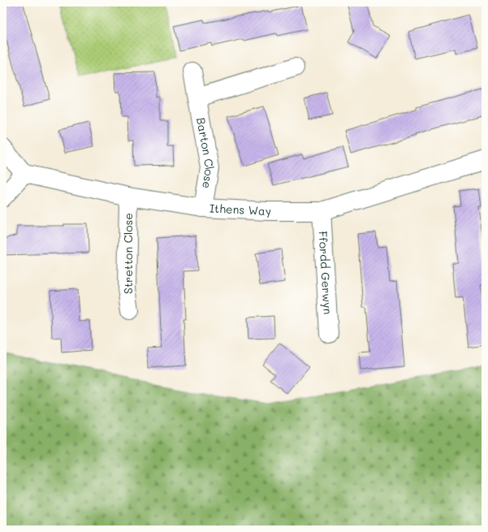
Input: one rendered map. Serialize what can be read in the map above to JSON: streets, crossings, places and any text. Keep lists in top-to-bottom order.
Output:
{
  "streets": {
    "street": [
      "Barton Close",
      "Ithens Way",
      "Stretton Close",
      "Ffordd Gerwyn"
    ]
  },
  "crossings": [
    ["Barton Close", "Ithens Way"],
    ["Ithens Way", "Stretton Close"],
    ["Ithens Way", "Ffordd Gerwyn"]
  ]
}
